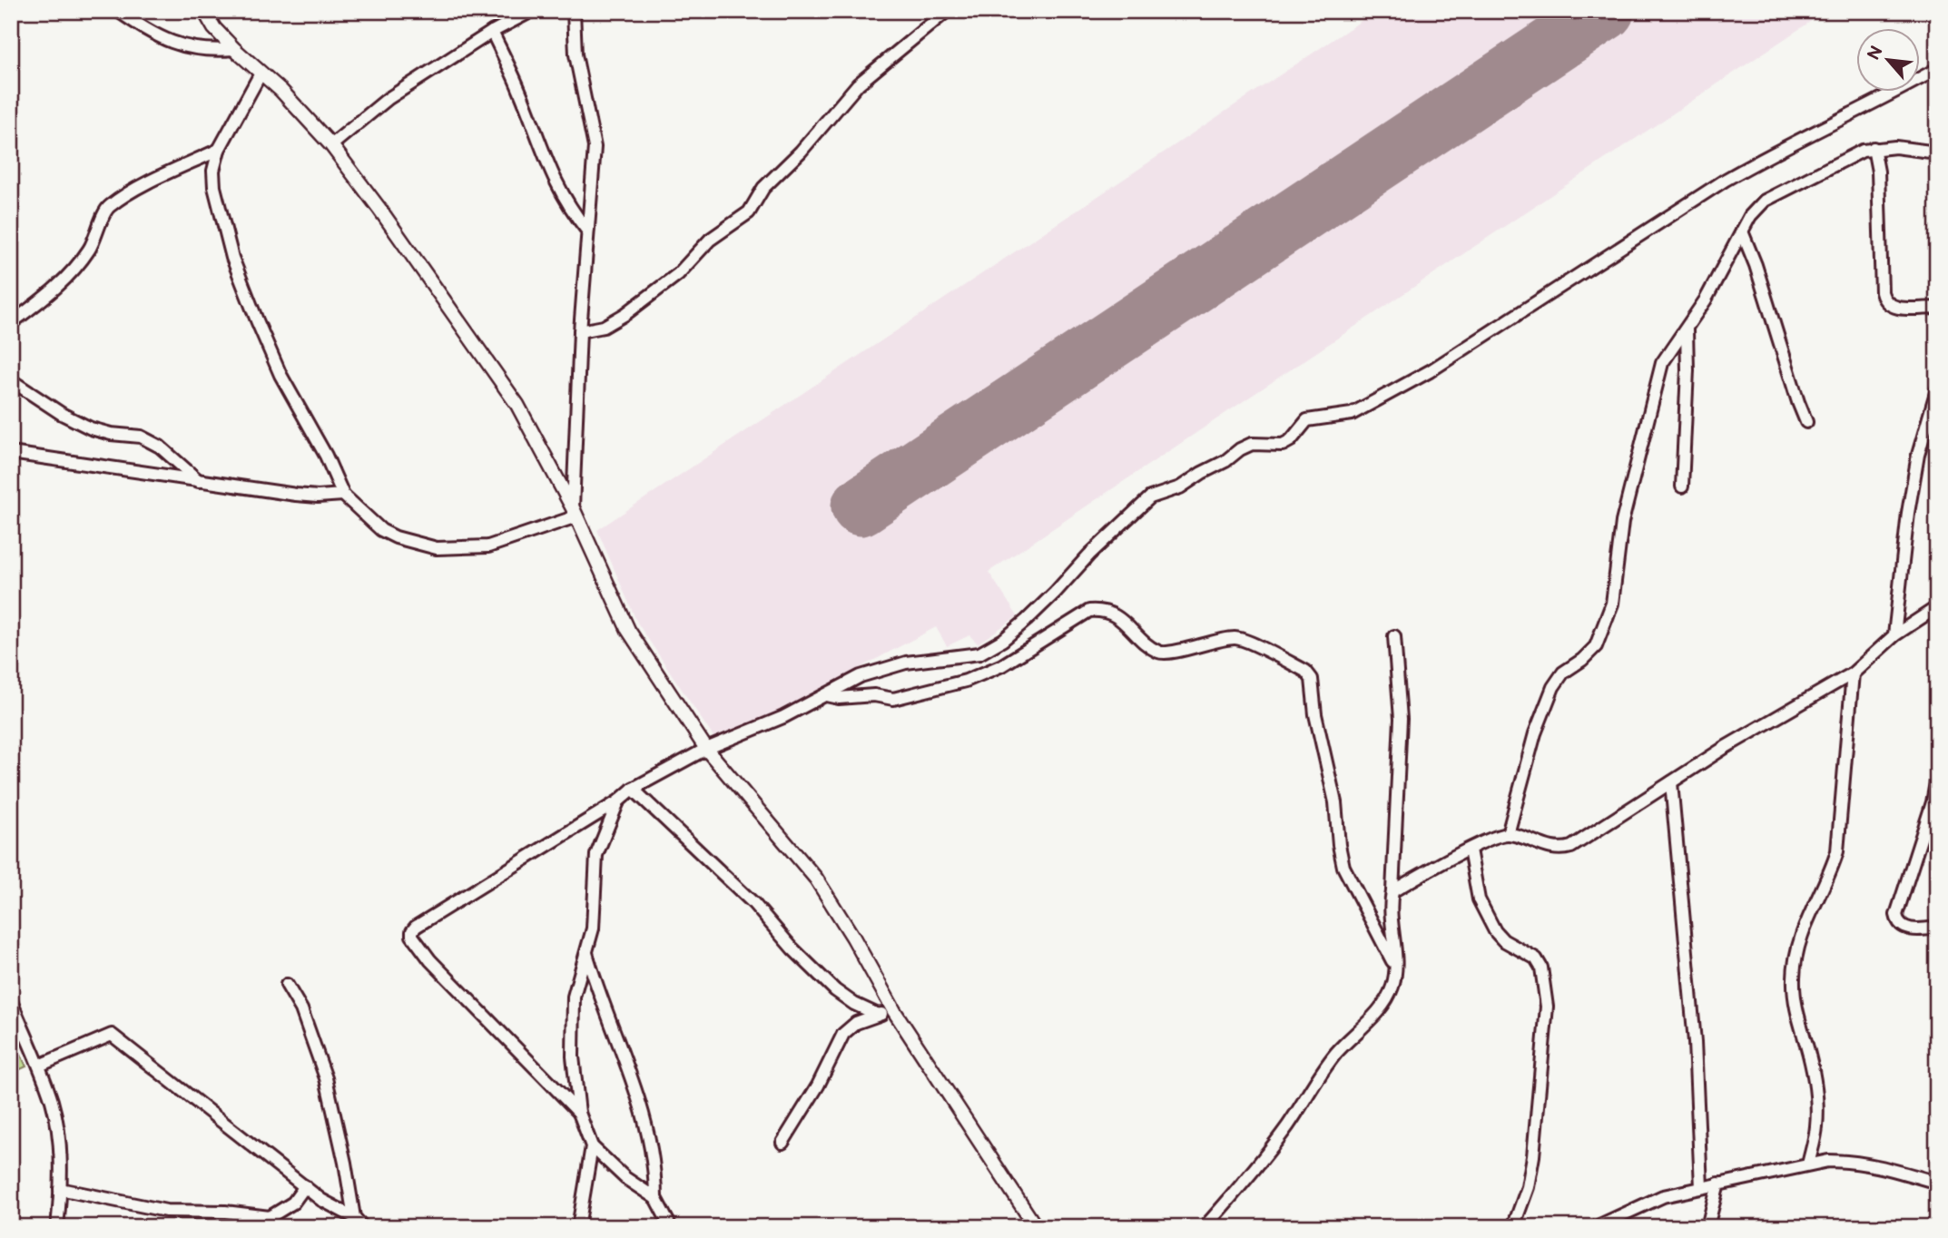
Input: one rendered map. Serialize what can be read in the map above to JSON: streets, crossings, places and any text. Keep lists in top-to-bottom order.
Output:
{
  "north": "top left"
}
